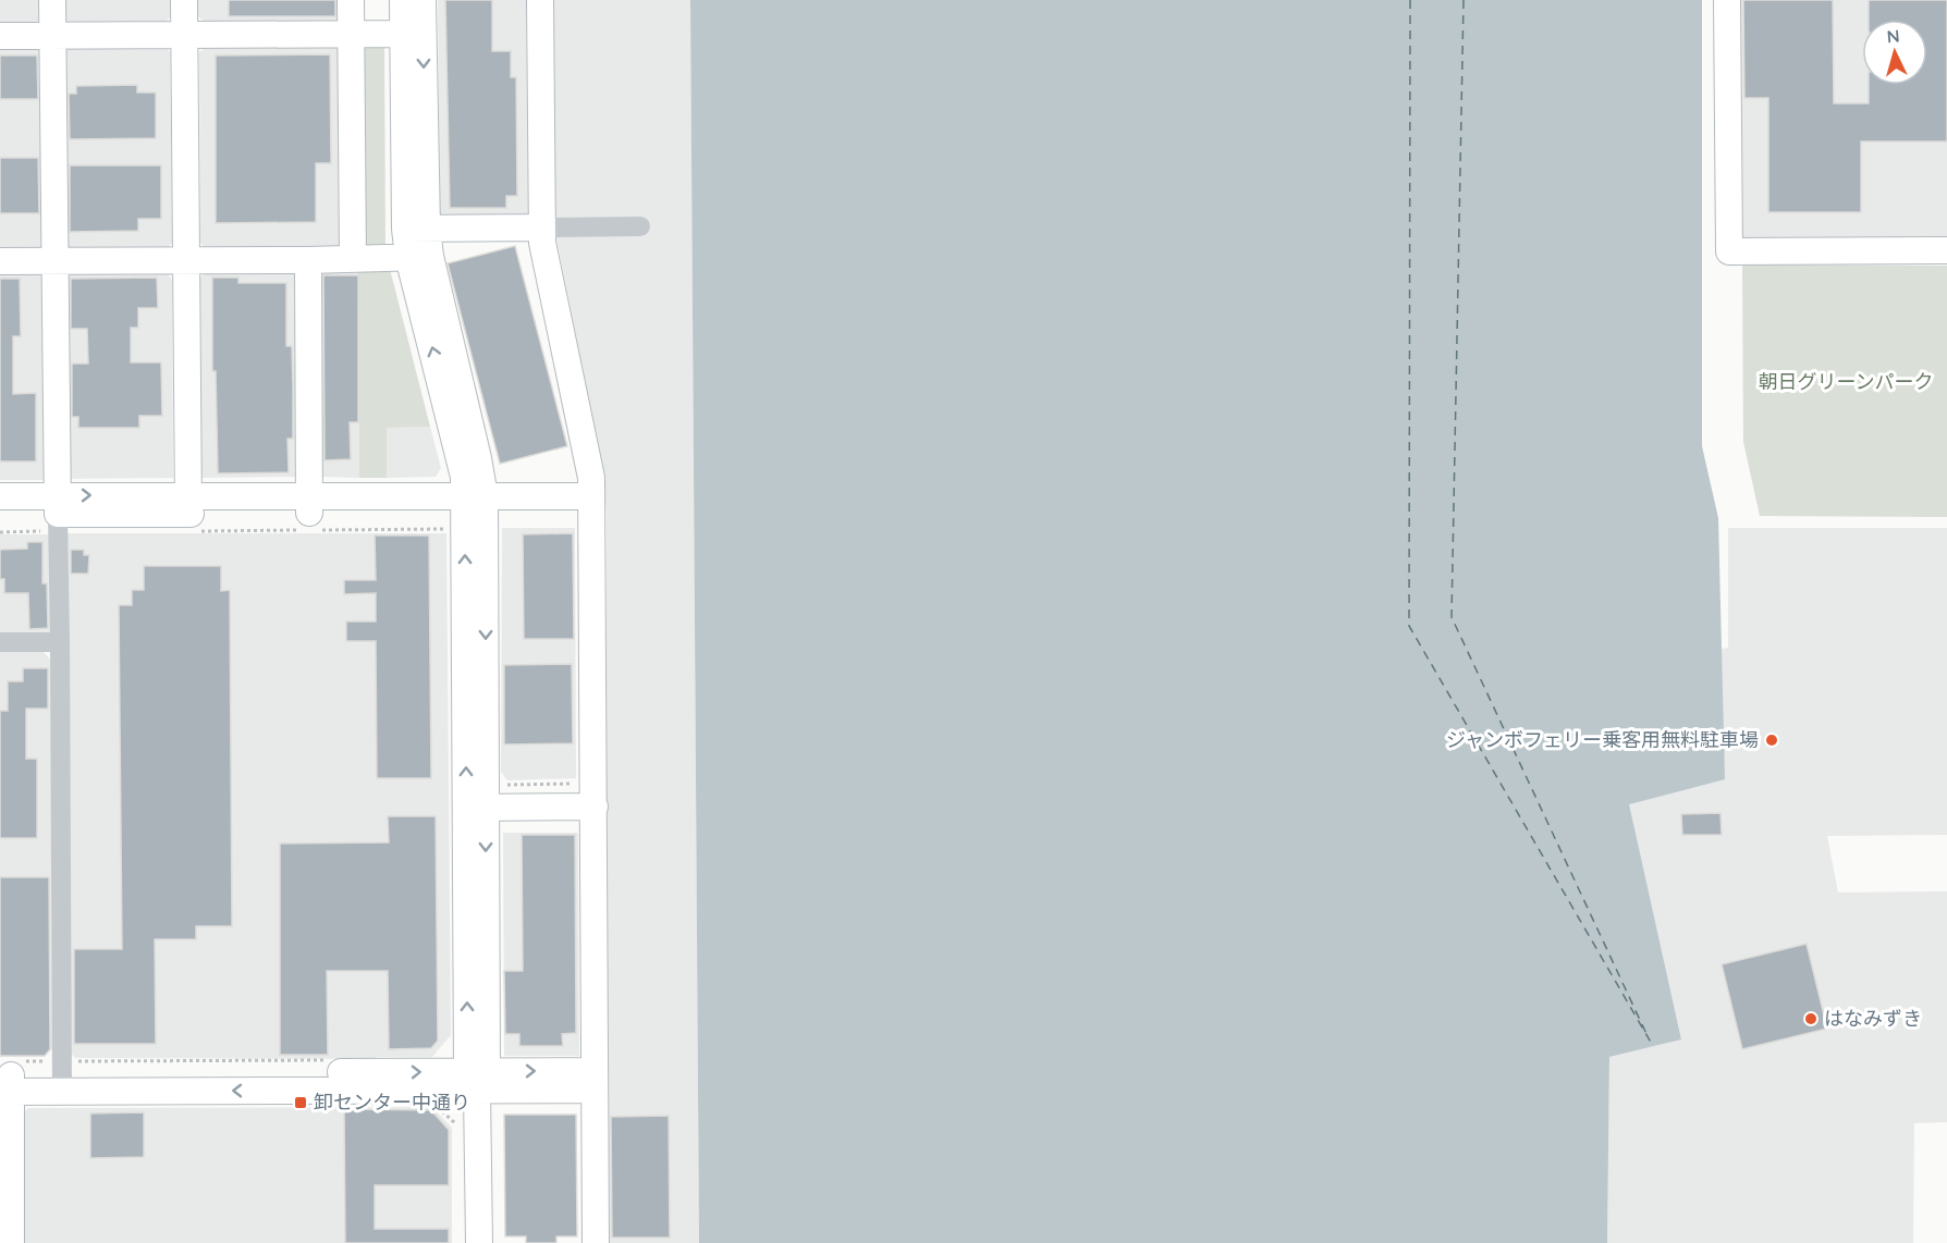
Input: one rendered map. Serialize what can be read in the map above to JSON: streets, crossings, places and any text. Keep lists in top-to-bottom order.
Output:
{
  "parks": ["朝日グリーンパーク"],
  "places": {
    "other": ["ジャンボフェリー乗客用無料駐車場", "はなみずき"],
    "transit": ["卸センター中通り"]
  },
  "north": "top"
}
